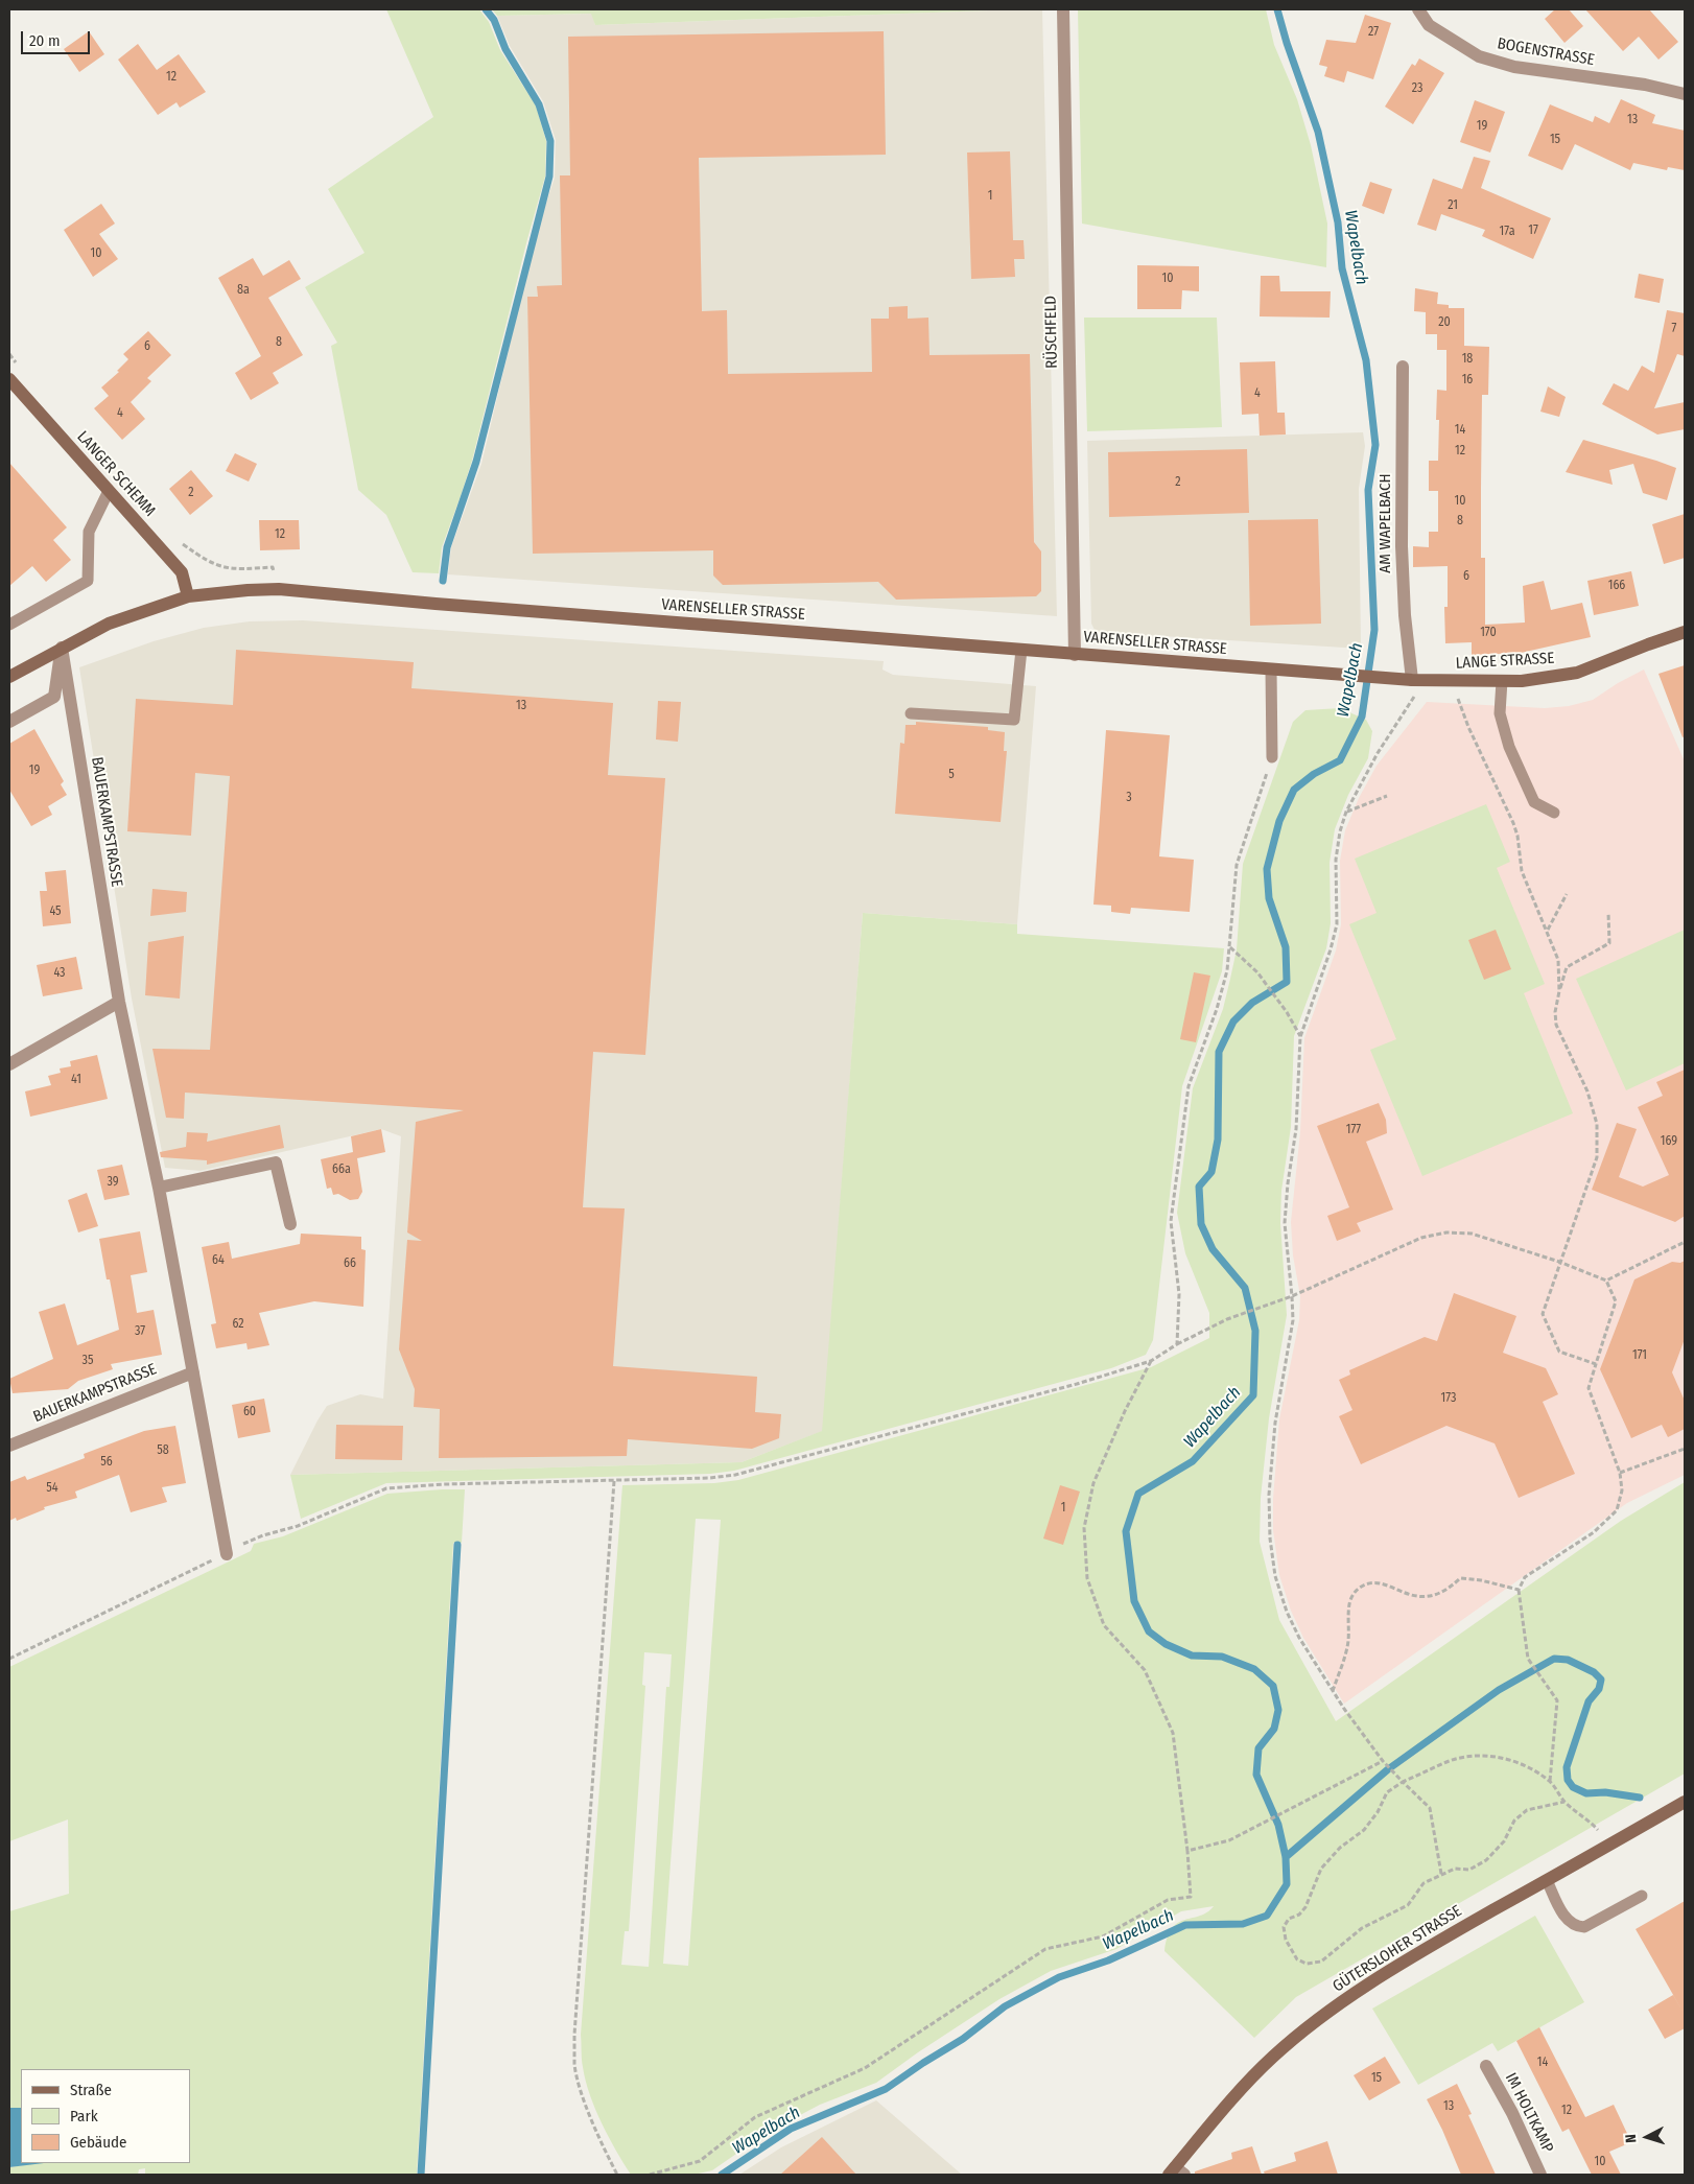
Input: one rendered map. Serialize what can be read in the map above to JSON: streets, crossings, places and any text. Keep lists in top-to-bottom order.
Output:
{
  "streets": {
    "main road": [
      "LANGER SCHEMM",
      "VARENSELLER STRASSE",
      "LANGE STRASSE",
      "GÜTERSLOHER STRASSE"
    ],
    "street": [
      "BOGENSTRASSE",
      "RÜSCHFELD",
      "AM WAPELBACH",
      "BAUERKAMPSTRASSE",
      "IM HOLTKAMP"
    ]
  },
  "crossings": [
    ["RÜSCHFELD", "VARENSELLER STRASSE"],
    ["LANGER SCHEMM", "VARENSELLER STRASSE"],
    ["AM WAPELBACH", "VARENSELLER STRASSE"],
    ["AM WAPELBACH", "LANGE STRASSE"],
    ["VARENSELLER STRASSE", "LANGE STRASSE"],
    ["VARENSELLER STRASSE", "BAUERKAMPSTRASSE"]
  ],
  "water": ["Wapelbach"],
  "house_numbers": [
    "27",
    "12",
    "23",
    "13",
    "19",
    "15",
    "1",
    "21",
    "17",
    "17a",
    "10",
    "10",
    "8a",
    "20",
    "7",
    "8",
    "6",
    "18",
    "16",
    "4",
    "4",
    "14",
    "12",
    "2",
    "2",
    "10",
    "8",
    "12",
    "6",
    "166",
    "170",
    "13",
    "19",
    "5",
    "3",
    "45",
    "43",
    "41",
    "177",
    "169",
    "66a",
    "39",
    "64",
    "66",
    "62",
    "37",
    "171",
    "35",
    "173",
    "60",
    "58",
    "56",
    "54",
    "1",
    "14",
    "15",
    "13",
    "12",
    "10"
  ],
  "legend": ["Straße", "Park", "Gebäude"],
  "scale_bar": "20 m",
  "north": "left"
}
